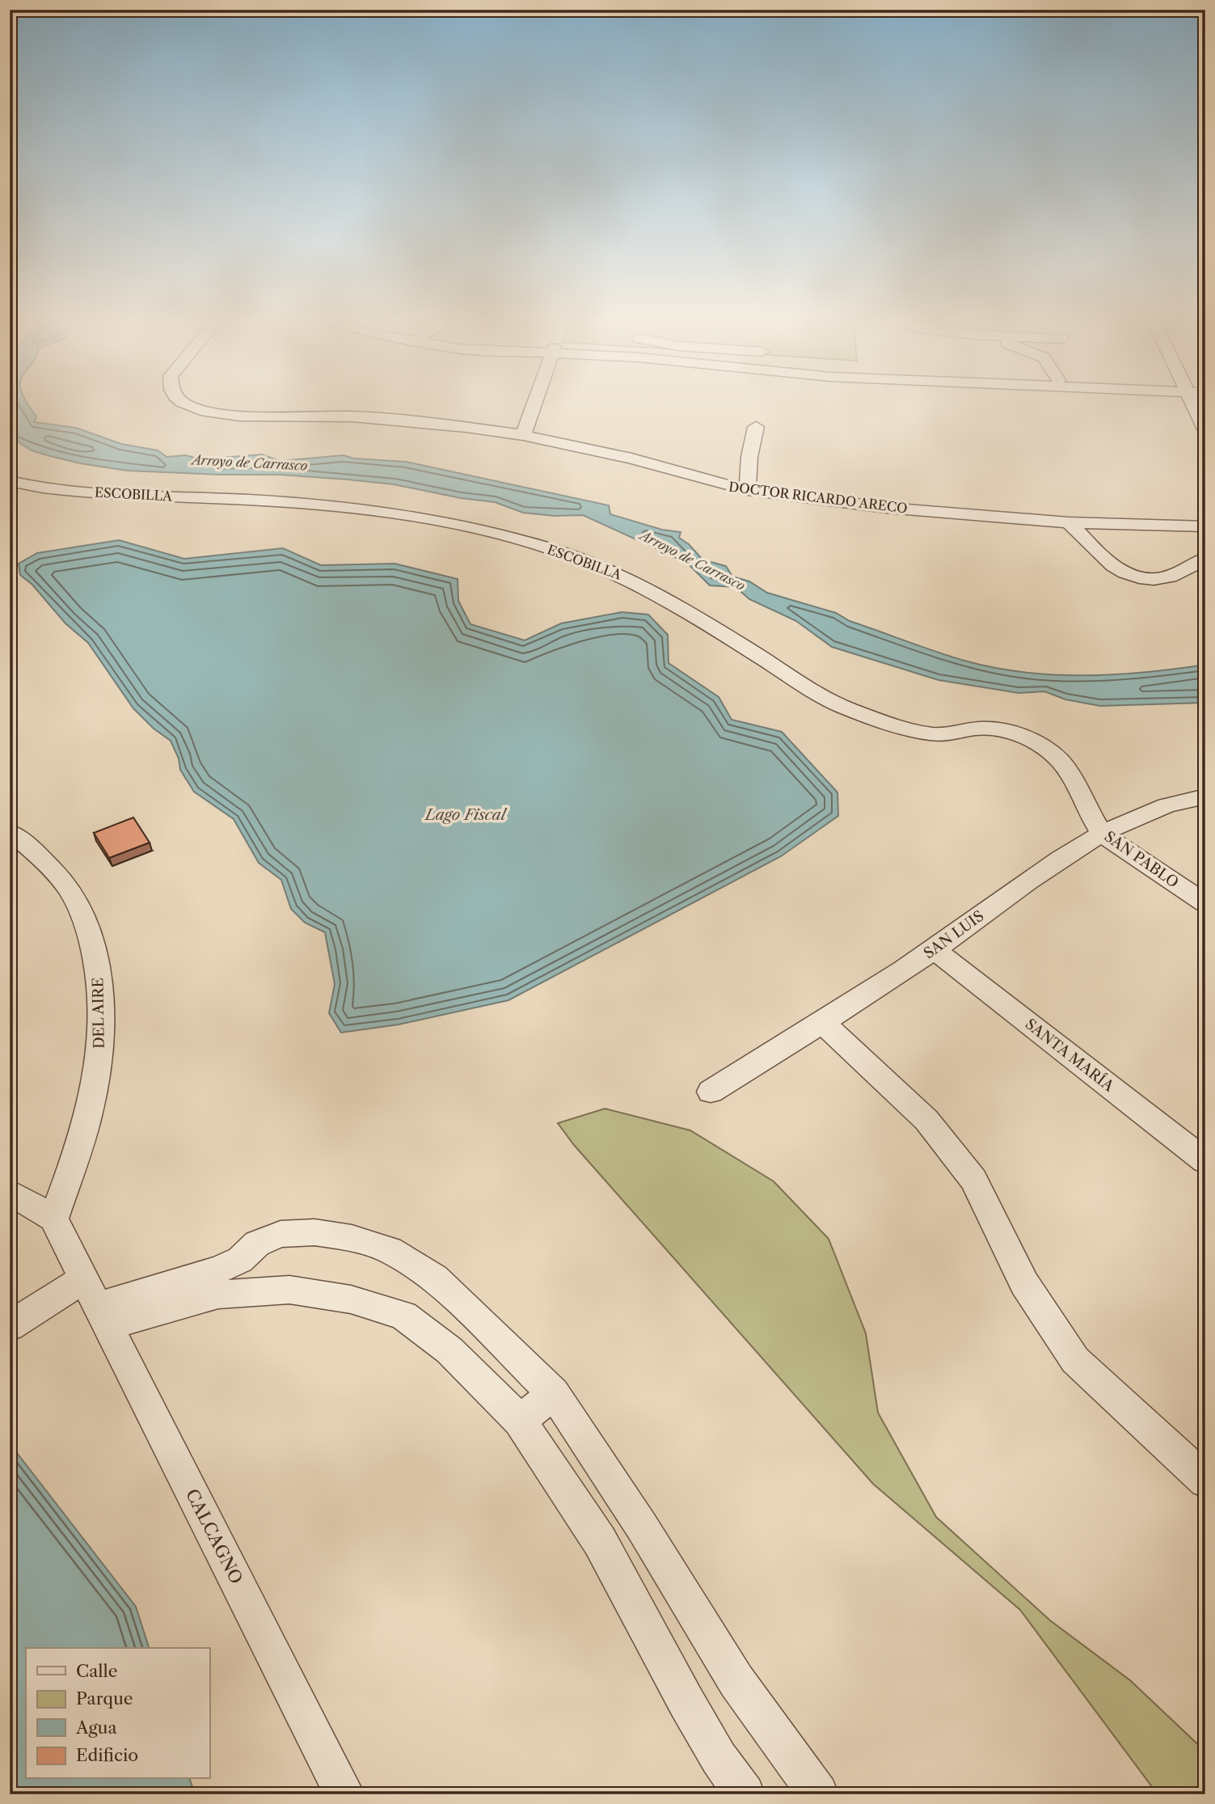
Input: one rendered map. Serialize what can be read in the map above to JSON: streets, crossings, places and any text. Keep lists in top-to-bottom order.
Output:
{
  "streets": {
    "street": [
      "ESCOBILLA",
      "DOCTOR RICARDO ARECO",
      "SAN PABLO",
      "SAN LUIS",
      "DEL AIRE",
      "SANTA MARÍA",
      "CALCAGNO"
    ]
  },
  "crossings": [
    ["ESCOBILLA", "SAN PABLO"],
    ["SAN PABLO", "SAN LUIS"],
    ["SAN LUIS", "SANTA MARÍA"],
    ["DEL AIRE", "CALCAGNO"]
  ],
  "water": ["Arroyo de Carrasco", "Lago Fiscal"],
  "legend": [
    "Calle",
    "Parque",
    "Agua",
    "Edificio"
  ]
}
